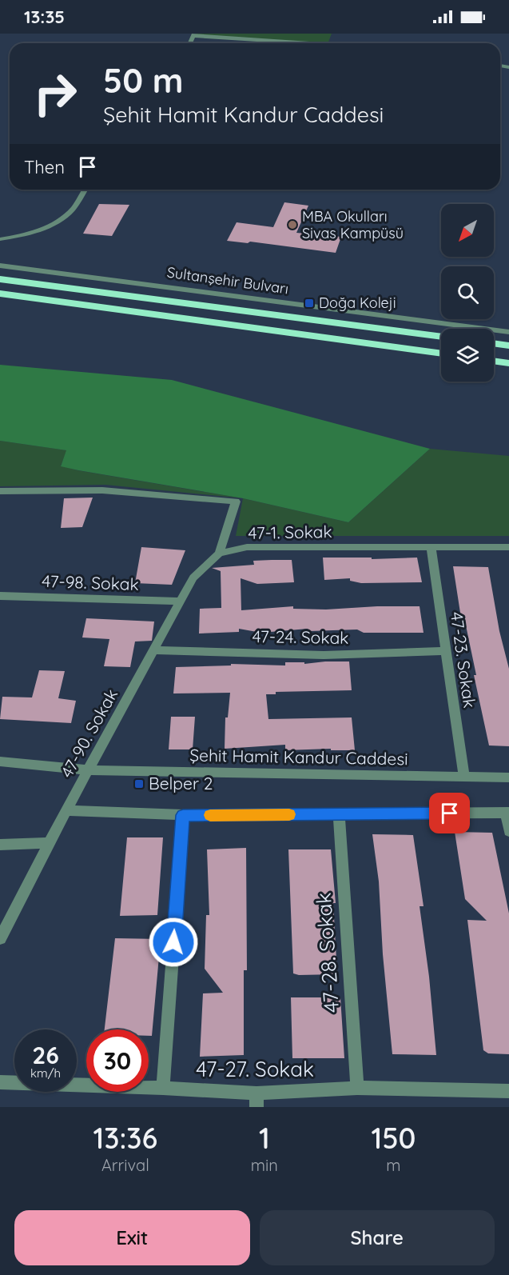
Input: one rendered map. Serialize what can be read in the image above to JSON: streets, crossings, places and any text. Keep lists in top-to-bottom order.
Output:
{
  "streets": {
    "highway": ["Sultanşehir Bulvarı"],
    "street": [
      "47-1. Sokak",
      "47-98. Sokak",
      "47-24. Sokak",
      "47-23. Sokak",
      "47-90. Sokak",
      "Şehit Hamit Kandur Caddesi",
      "47-28. Sokak",
      "47-27. Sokak"
    ]
  },
  "crossings": [
    ["47-1. Sokak", "47-23. Sokak"],
    ["47-1. Sokak", "47-90. Sokak"],
    ["47-98. Sokak", "47-90. Sokak"],
    ["47-24. Sokak", "47-23. Sokak"],
    ["47-24. Sokak", "47-90. Sokak"],
    ["47-23. Sokak", "Şehit Hamit Kandur Caddesi"],
    ["47-90. Sokak", "Şehit Hamit Kandur Caddesi"],
    ["47-28. Sokak", "47-27. Sokak"]
  ],
  "places": {
    "other": ["MBA Okulları Sivas Kampüsü"],
    "transit": ["Doğa Koleji", "Belper 2"]
  },
  "north": "bottom left",
  "page": {
    "status": "13:35",
    "turn": ["50 m", "Şehit Hamit Kandur Caddesi"],
    "then": "Then",
    "speed": "26 km/h",
    "limit": "30",
    "eta": [
      "13:36",
      "Arrival",
      "1",
      "min",
      "150",
      "m"
    ],
    "buttons": ["Exit", "Share"]
  }
}
